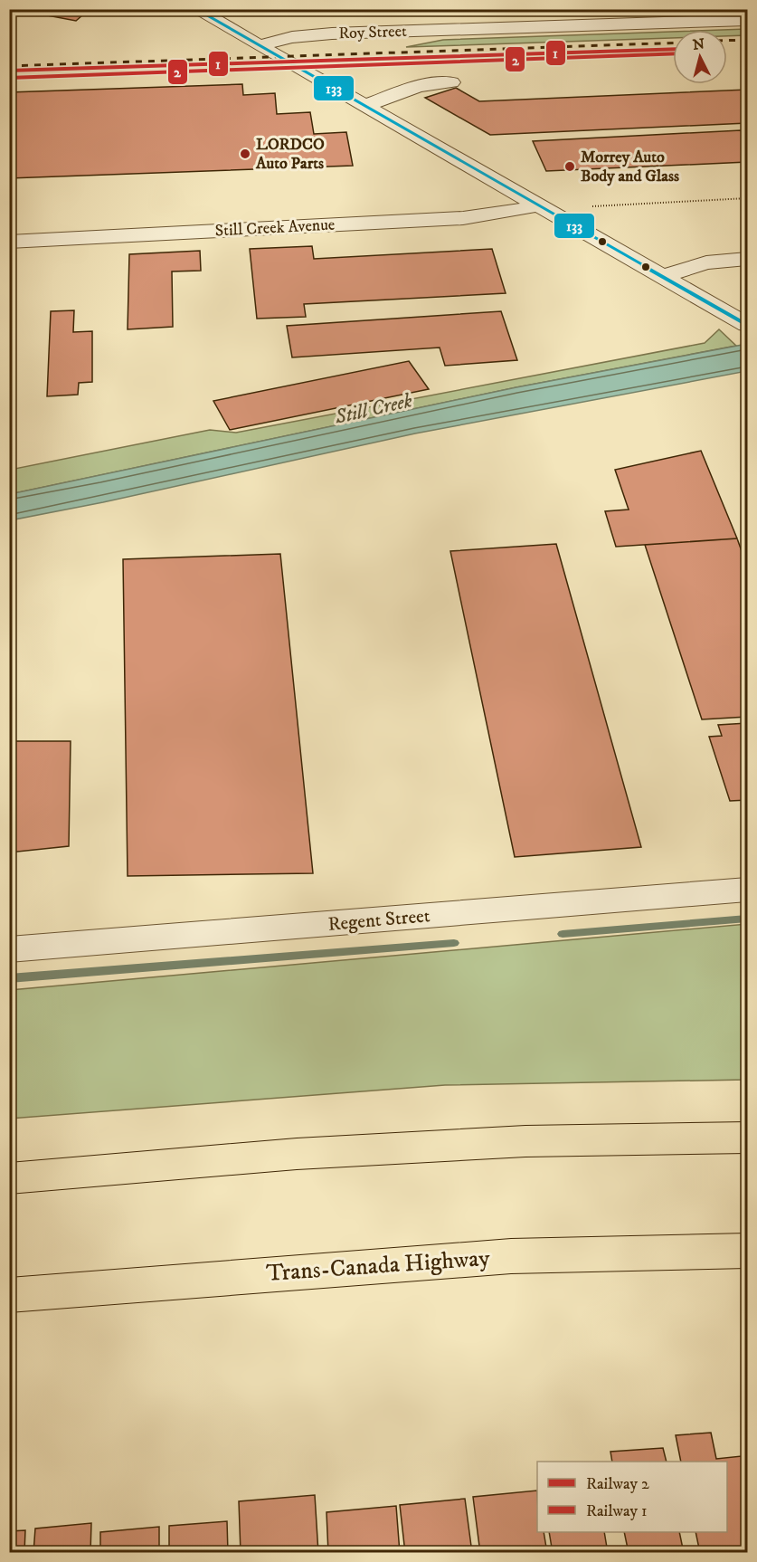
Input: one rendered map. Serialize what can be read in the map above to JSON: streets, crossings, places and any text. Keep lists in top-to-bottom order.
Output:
{
  "streets": {
    "highway": ["Trans-Canada Highway"],
    "street": ["Roy Street", "Still Creek Avenue", "Regent Street"]
  },
  "water": ["Still Creek"],
  "places": ["LORDCO Auto Parts", "Morrey Auto Body and Glass"],
  "lines": ["transit line 133", "rail line 1", "rail line 2"],
  "legend": ["Railway 2", "Railway 1"],
  "north": "top"
}
